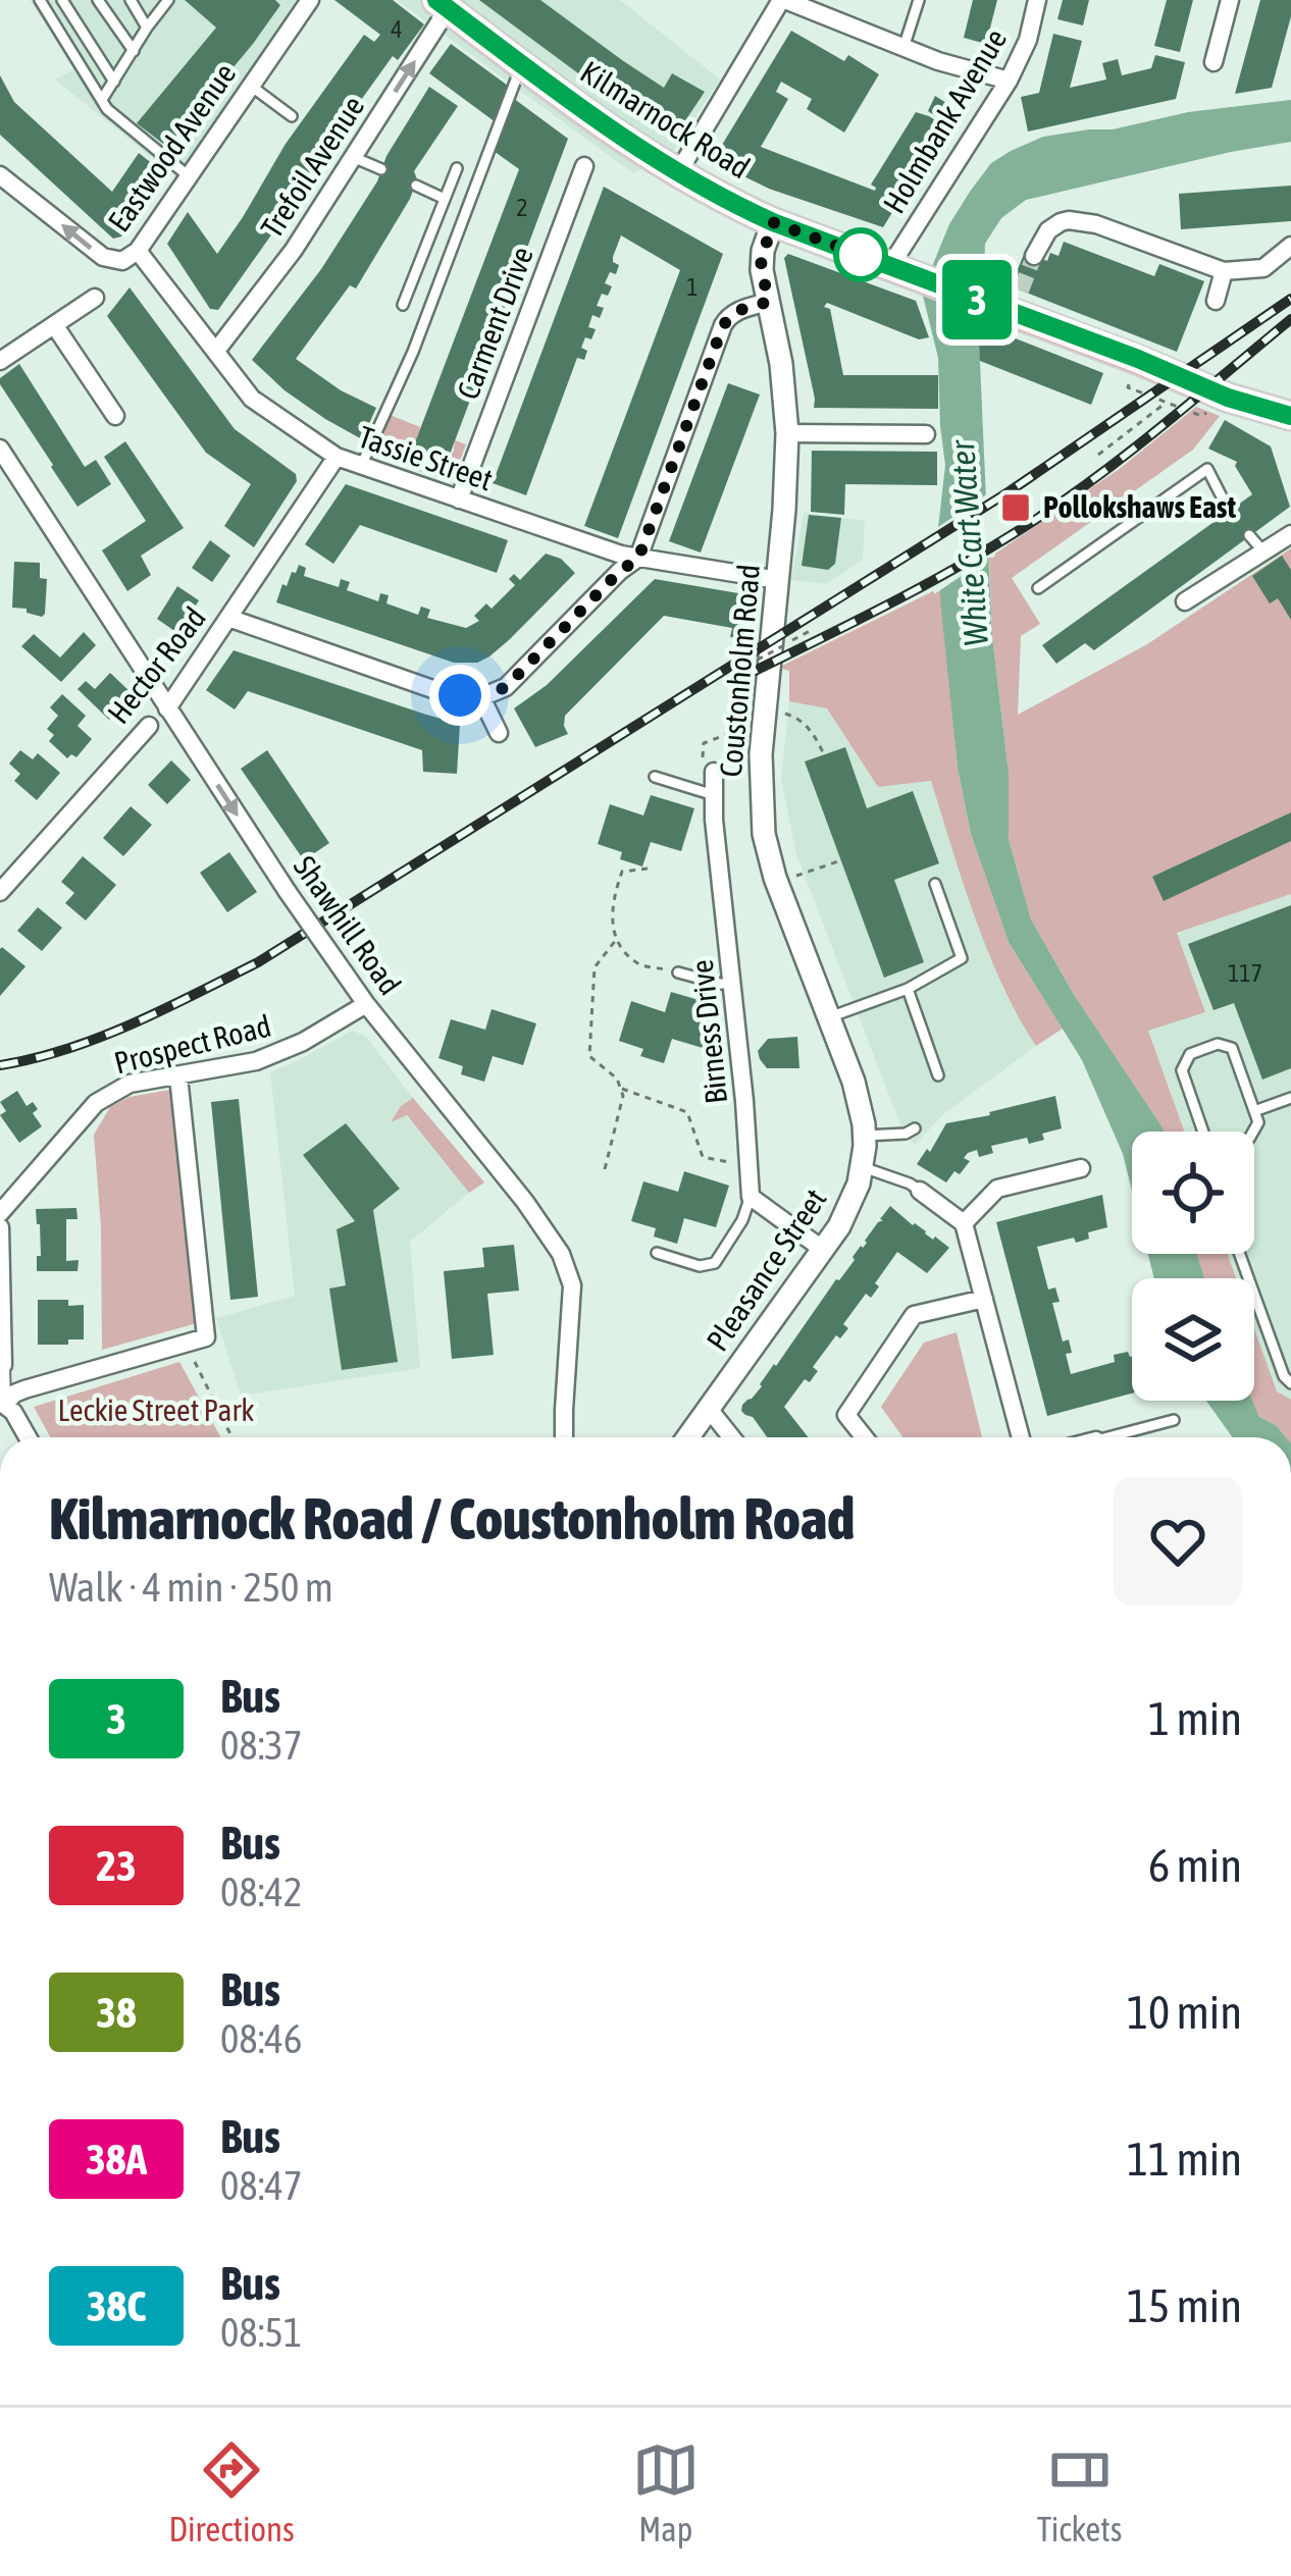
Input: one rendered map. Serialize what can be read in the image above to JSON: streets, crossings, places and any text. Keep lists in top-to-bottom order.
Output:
{
  "streets": {
    "main road": ["Kilmarnock Road"],
    "street": [
      "Holmbank Avenue",
      "Eastwood Avenue",
      "Trefoil Avenue",
      "Carment Drive",
      "Tassie Street",
      "Hector Road",
      "Coustonholm Road",
      "Shawhill Road",
      "Birness Drive",
      "Prospect Road",
      "Pleasance Street"
    ]
  },
  "crossings": [
    ["Kilmarnock Road", "Holmbank Avenue"],
    ["Kilmarnock Road", "Trefoil Avenue"],
    ["Kilmarnock Road", "Coustonholm Road"],
    ["Eastwood Avenue", "Tassie Street"],
    ["Trefoil Avenue", "Tassie Street"],
    ["Carment Drive", "Tassie Street"],
    ["Tassie Street", "Hector Road"],
    ["Tassie Street", "Coustonholm Road"],
    ["Hector Road", "Shawhill Road"],
    ["Coustonholm Road", "Pleasance Street"],
    ["Shawhill Road", "Prospect Road"]
  ],
  "one_way": ["Trefoil Avenue"],
  "water": ["White Cart Water"],
  "parks": ["Leckie Street Park"],
  "places": {
    "transit": ["Pollokshaws East"]
  },
  "lines": ["bus line 3"],
  "house_numbers": [
    "4",
    "2",
    "1",
    "117"
  ],
  "page": {
    "on_map": "3",
    "heading": ["Kilmarnock Road / Coustonholm Road", "Walk · 4 min · 250 m"],
    "list": [
      {
        "mark": "3",
        "name": "Bus",
        "note": "08:37",
        "value": "1 min"
      },
      {
        "mark": "23",
        "name": "Bus",
        "note": "08:42",
        "value": "6 min"
      },
      {
        "mark": "38",
        "name": "Bus",
        "note": "08:46",
        "value": "10 min"
      },
      {
        "mark": "38A",
        "name": "Bus",
        "note": "08:47",
        "value": "11 min"
      },
      {
        "mark": "38C",
        "name": "Bus",
        "note": "08:51",
        "value": "15 min"
      }
    ],
    "tabs": ["Directions", "Map", "Tickets"]
  }
}
